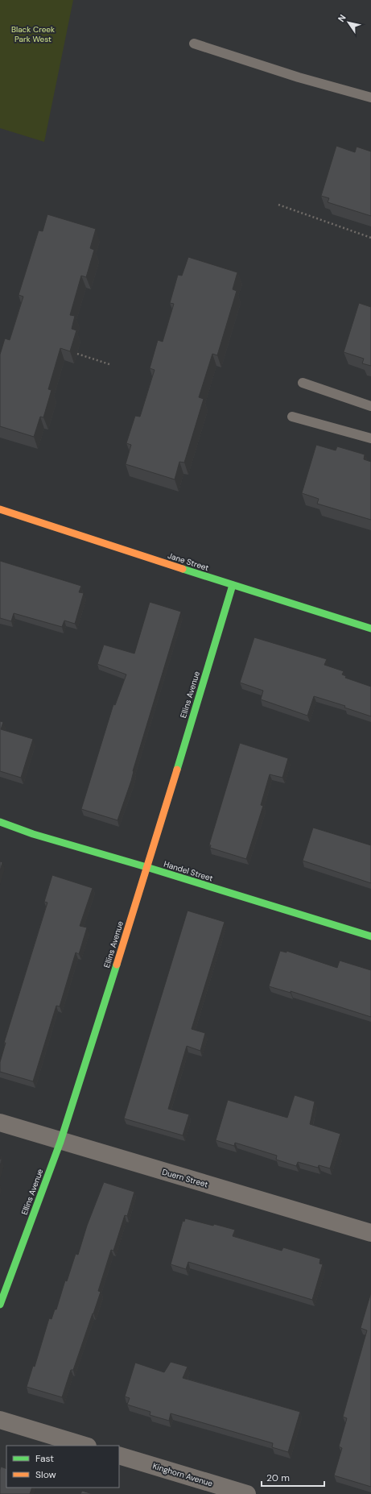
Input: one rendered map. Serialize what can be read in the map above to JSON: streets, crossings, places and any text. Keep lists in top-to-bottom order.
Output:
{
  "streets": {
    "street": [
      "Jane Street",
      "Ellins Avenue",
      "Handel Street",
      "Duern Street",
      "Kinghorn Avenue"
    ]
  },
  "crossings": [
    ["Jane Street", "Ellins Avenue"],
    ["Ellins Avenue", "Handel Street"],
    ["Ellins Avenue", "Duern Street"]
  ],
  "parks": ["Black Creek Park West"],
  "legend": ["Fast", "Slow"],
  "scale_bar": "20 m",
  "north": "top left"
}
